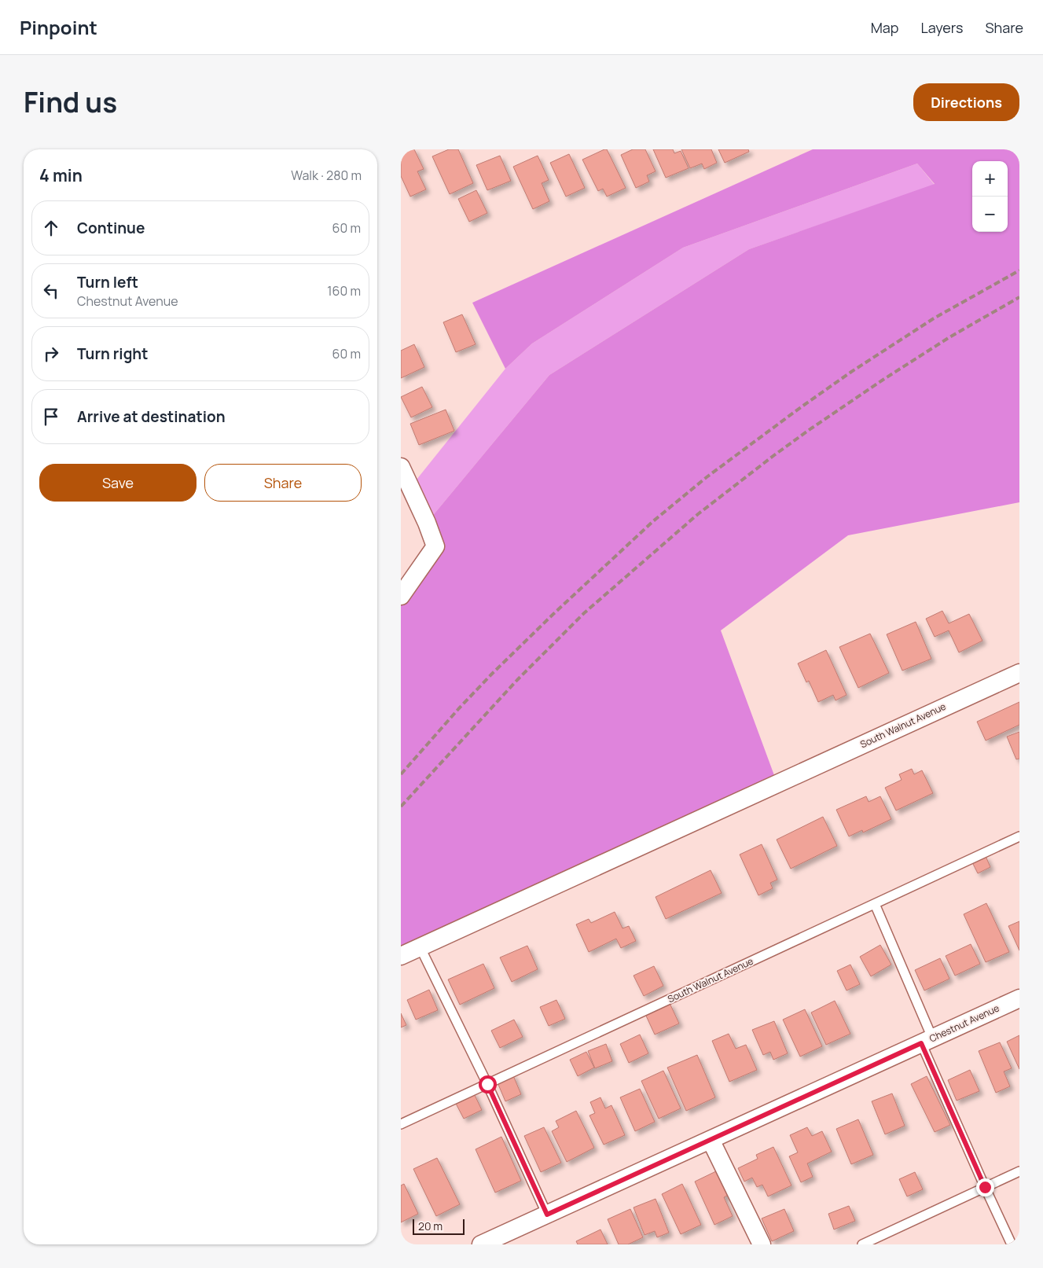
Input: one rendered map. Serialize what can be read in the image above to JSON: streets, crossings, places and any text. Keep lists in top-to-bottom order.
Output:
{
  "streets": {
    "street": ["South Walnut Avenue", "Chestnut Avenue"]
  },
  "scale_bar": "20 m",
  "page": {
    "header": "Pinpoint",
    "nav": ["Map", "Layers", "Share"],
    "title": "Find us",
    "buttons": [
      "Directions",
      ["Save", "Share"]
    ],
    "heading": ["4 min", "Walk · 280 m"],
    "map_buttons": ["+", "−"],
    "list": [
      ["Continue", "60 m"],
      ["Turn left", "Chestnut Avenue", "160 m"],
      ["Turn right", "60 m"],
      "Arrive at destination"
    ],
    "scale": "20 m"
  }
}
